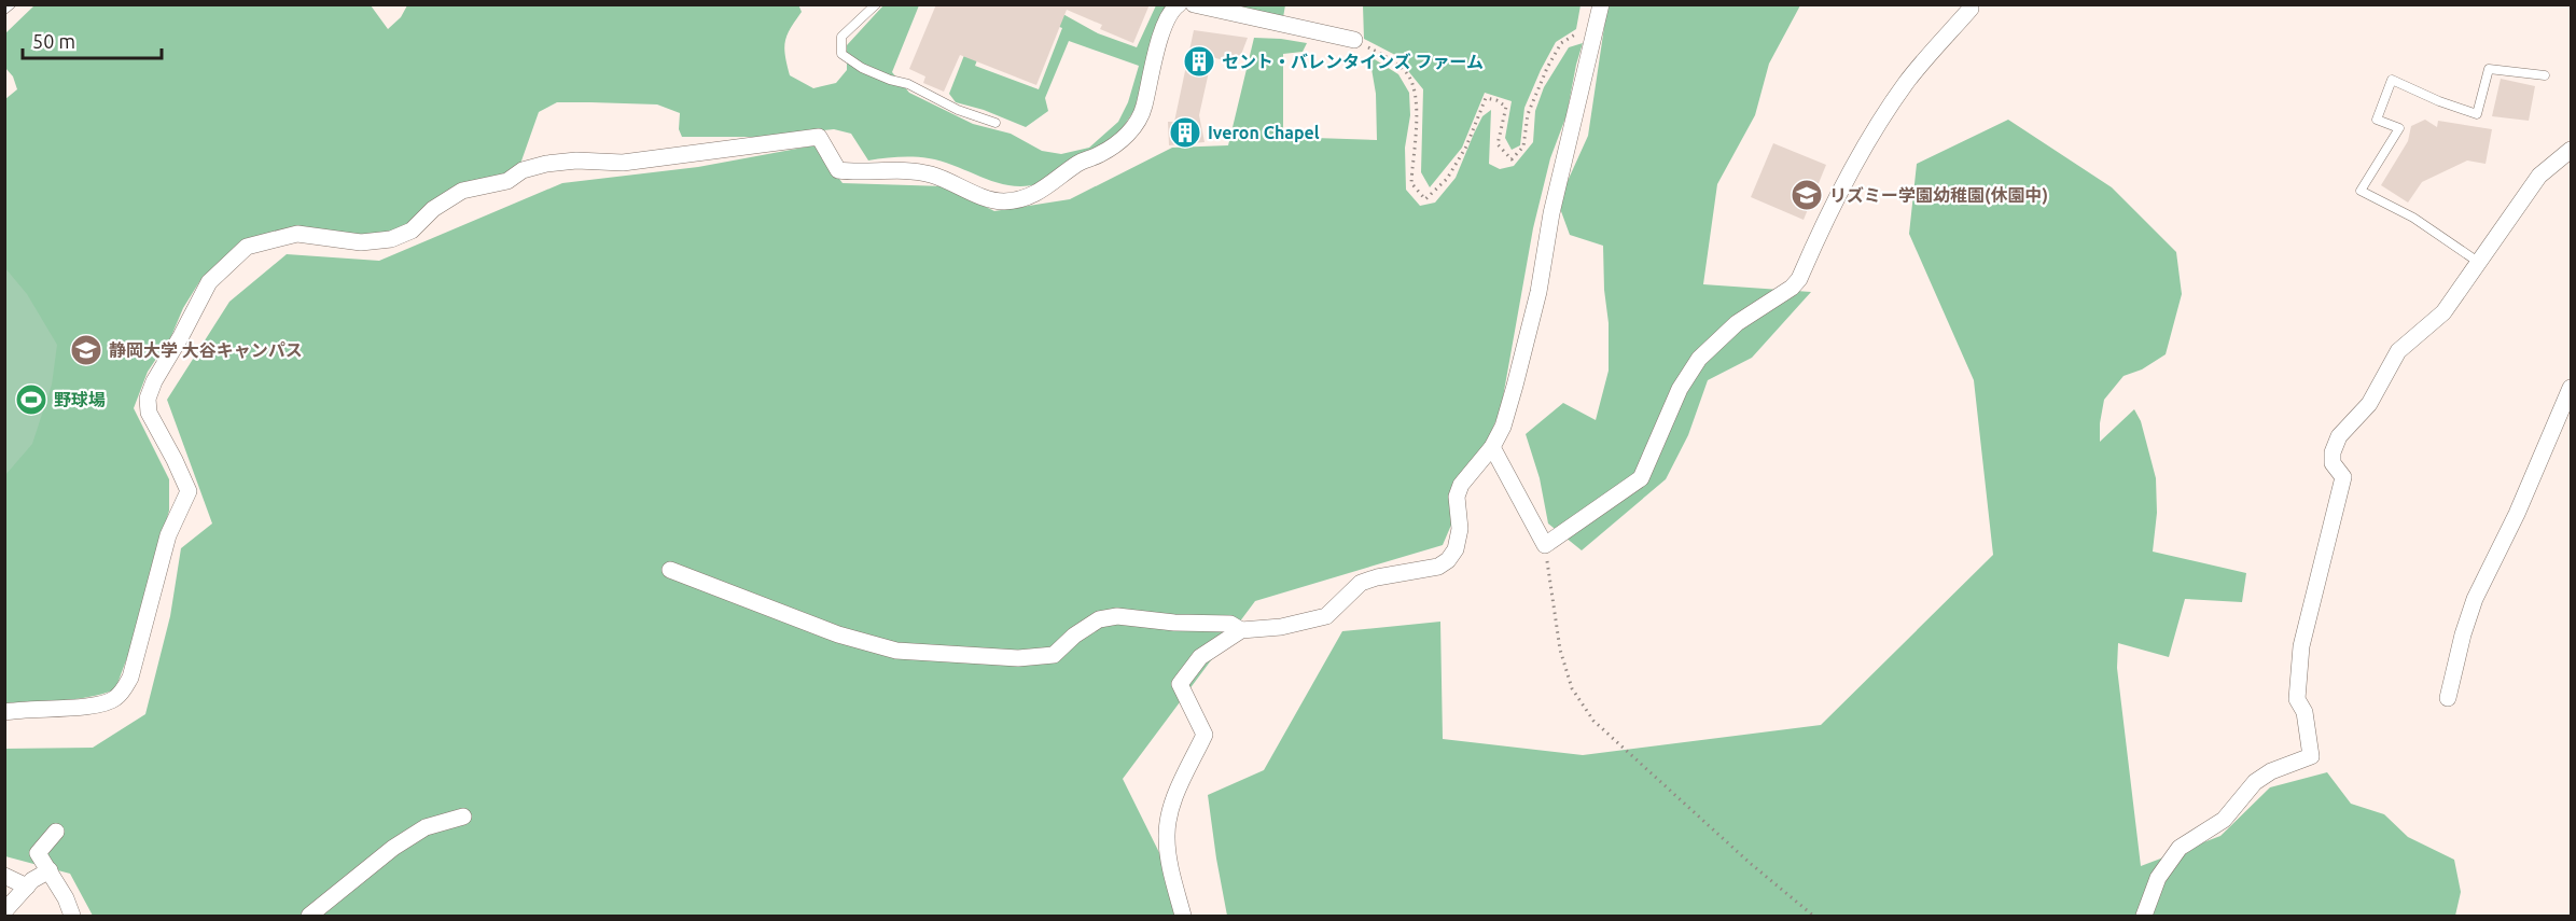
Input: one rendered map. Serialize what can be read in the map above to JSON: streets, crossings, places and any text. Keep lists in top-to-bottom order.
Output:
{
  "places": {
    "building": ["セント・バレンタインズ ファーム", "Iveron Chapel"],
    "school or university": ["リズミー学園幼稚園(休園中)", "静岡大学 大谷キャンパス"],
    "sports": ["野球場"]
  },
  "scale_bar": "50 m"
}
